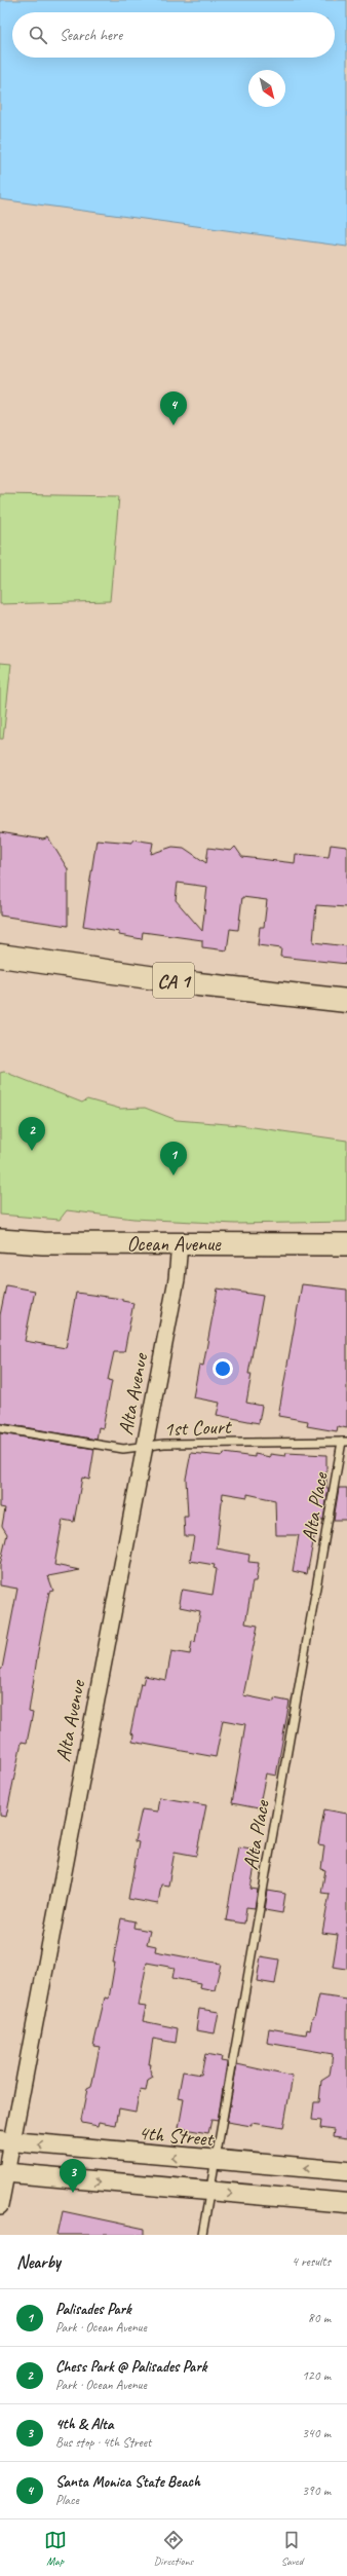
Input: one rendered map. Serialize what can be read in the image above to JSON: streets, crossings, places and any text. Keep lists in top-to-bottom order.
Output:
{
  "streets": {
    "highway": ["CA 1"],
    "main road": ["Ocean Avenue"],
    "street": ["Alta Avenue", "4th Street"],
    "lane": ["1st Court", "Alta Place"]
  },
  "crossings": [
    ["Ocean Avenue", "Alta Avenue"],
    ["Alta Avenue", "1st Court"],
    ["Alta Avenue", "4th Street"],
    ["1st Court", "Alta Place"],
    ["Alta Place", "4th Street"]
  ],
  "north": "bottom right",
  "page": {
    "search": "Search here",
    "pins": [
      "4",
      "2",
      "1",
      "3"
    ],
    "heading": ["Nearby", "4 results"],
    "list": [
      {
        "mark": "1",
        "name": "Palisades Park",
        "note": "Park · Ocean Avenue",
        "value": "80 m"
      },
      {
        "mark": "2",
        "name": "Chess Park @ Palisades Park",
        "note": "Park · Ocean Avenue",
        "value": "120 m"
      },
      {
        "mark": "3",
        "name": "4th & Alta",
        "note": "Bus stop · 4th Street",
        "value": "340 m"
      },
      {
        "mark": "4",
        "name": "Santa Monica State Beach",
        "note": "Place",
        "value": "390 m"
      }
    ],
    "nav": ["Map", "Directions", "Saved"]
  }
}
